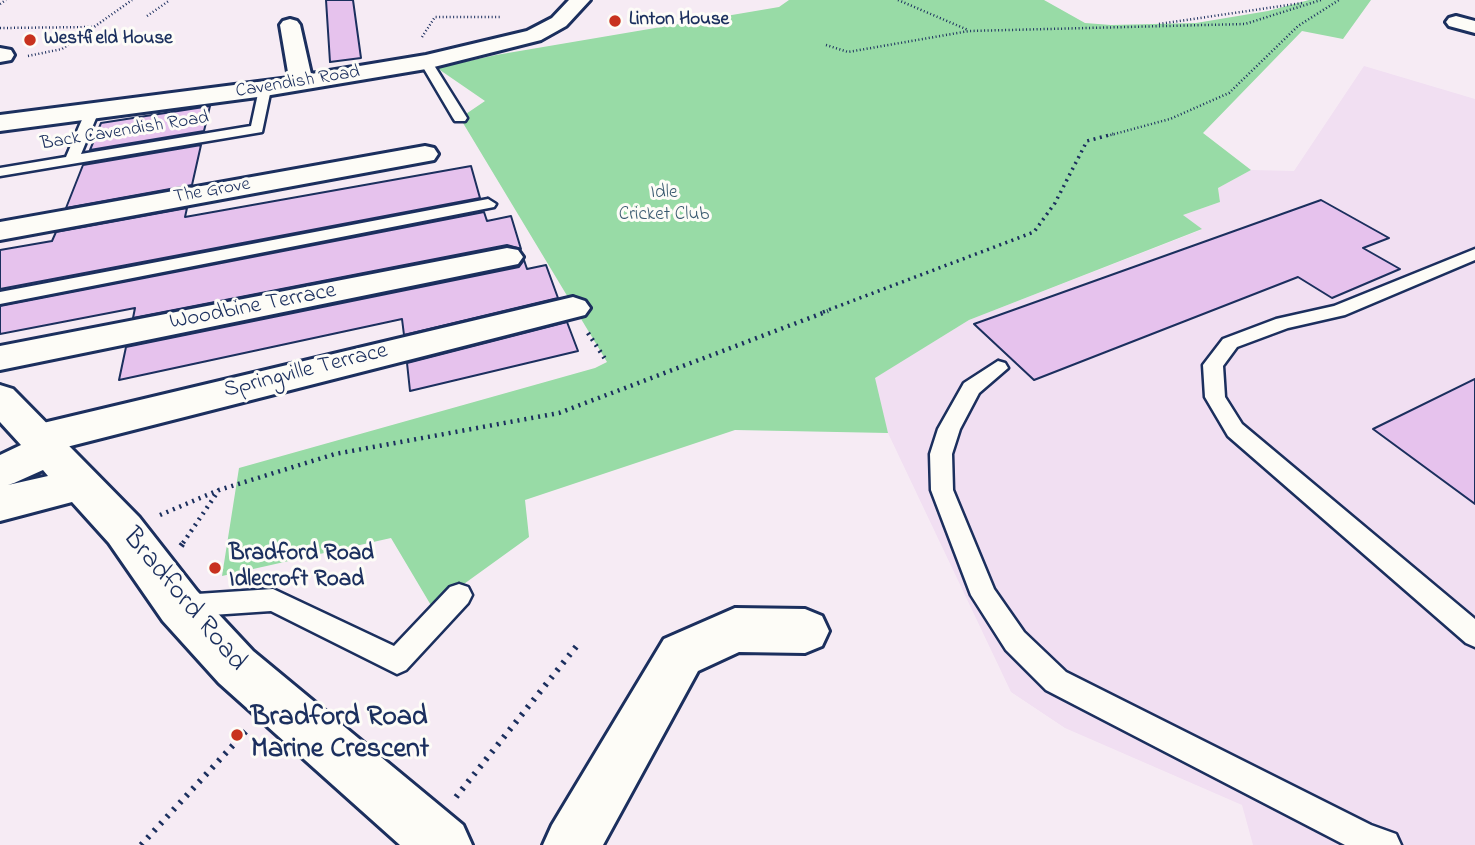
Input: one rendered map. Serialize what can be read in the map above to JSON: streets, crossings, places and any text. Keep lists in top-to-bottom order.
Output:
{
  "streets": {
    "street": [
      "Cavendish Road",
      "The Grove",
      "Woodbine Terrace",
      "Springville Terrace",
      "Bradford Road"
    ],
    "lane": ["Back Cavendish Road"]
  },
  "crossings": [
    ["Cavendish Road", "Back Cavendish Road"],
    ["Springville Terrace", "Bradford Road"]
  ],
  "parks": ["Idle Cricket Club"],
  "places": [
    "Linton House",
    "Westfield House",
    "Bradford Road Idlecroft Road",
    "Bradford Road Marine Crescent"
  ]
}
